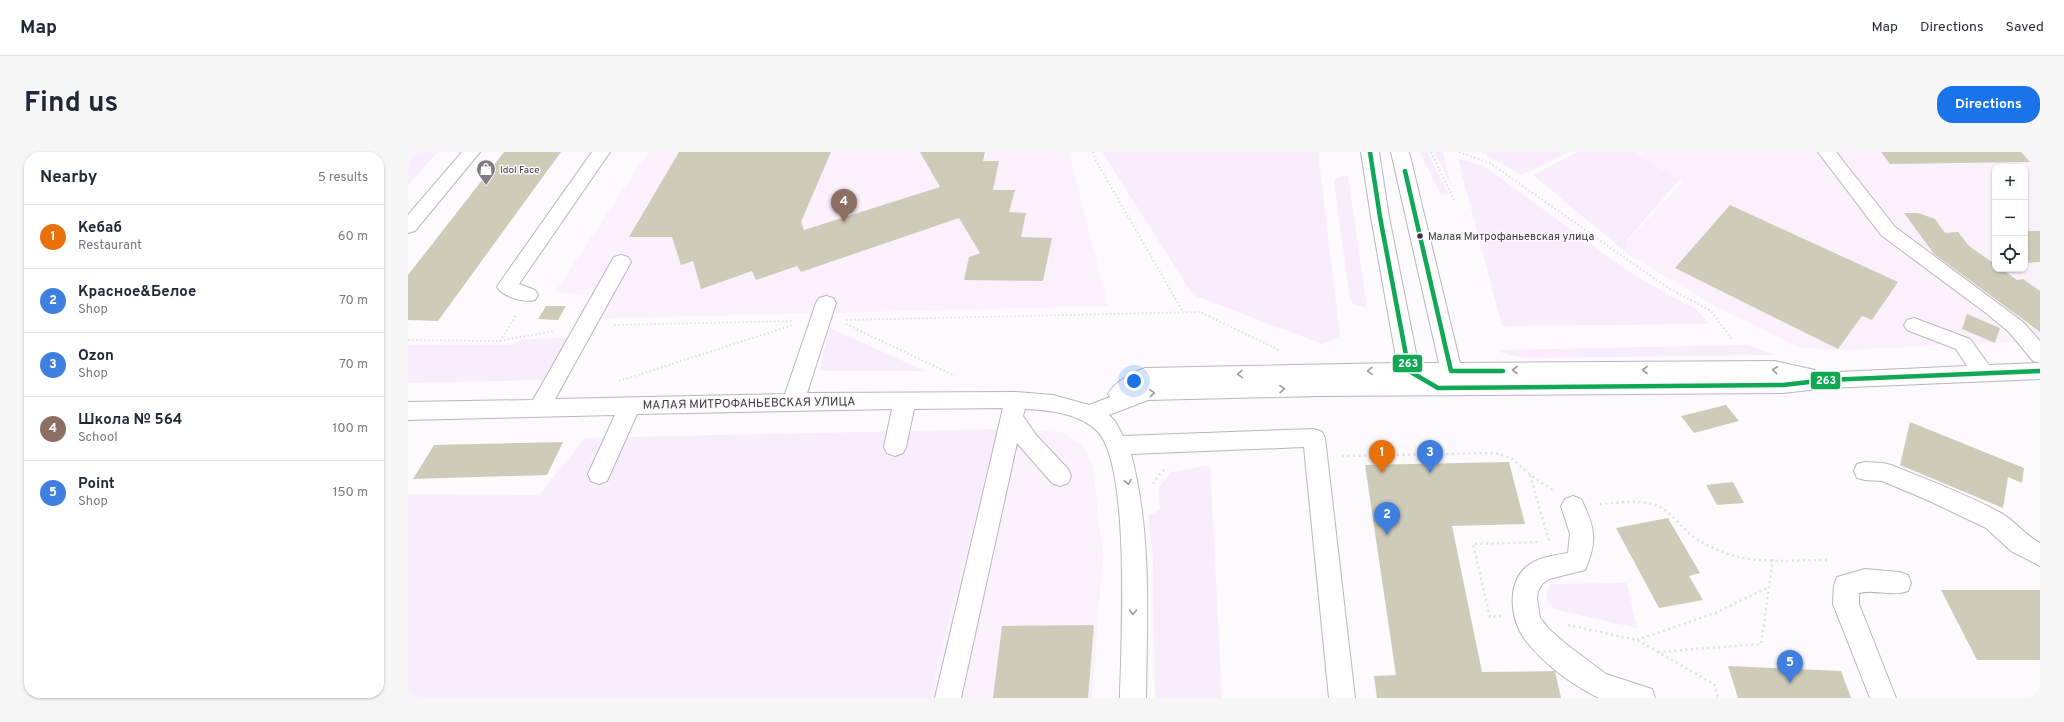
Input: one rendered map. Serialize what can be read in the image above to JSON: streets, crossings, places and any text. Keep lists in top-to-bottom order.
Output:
{
  "streets": {
    "street": ["МАЛАЯ МИТРОФАНЬЕВСКАЯ УЛИЦА"]
  },
  "places": {
    "shop": ["Idol Face"],
    "other": ["Малая Митрофаньевская улица"]
  },
  "lines": ["transit line 263"],
  "page": {
    "header": "Map",
    "nav": ["Map", "Directions", "Saved"],
    "title": "Find us",
    "buttons": "Directions",
    "heading": ["Nearby", "5 results"],
    "map_buttons": ["+", "−"],
    "pins": [
      "4",
      "1",
      "3",
      "2",
      "5"
    ],
    "list": [
      {
        "mark": "1",
        "name": "Кебаб",
        "note": "Restaurant",
        "value": "60 m"
      },
      {
        "mark": "2",
        "name": "Красное&Белое",
        "note": "Shop",
        "value": "70 m"
      },
      {
        "mark": "3",
        "name": "Ozon",
        "note": "Shop",
        "value": "70 m"
      },
      {
        "mark": "4",
        "name": "Школа № 564",
        "note": "School",
        "value": "100 m"
      },
      {
        "mark": "5",
        "name": "Point",
        "note": "Shop",
        "value": "150 m"
      }
    ]
  }
}
